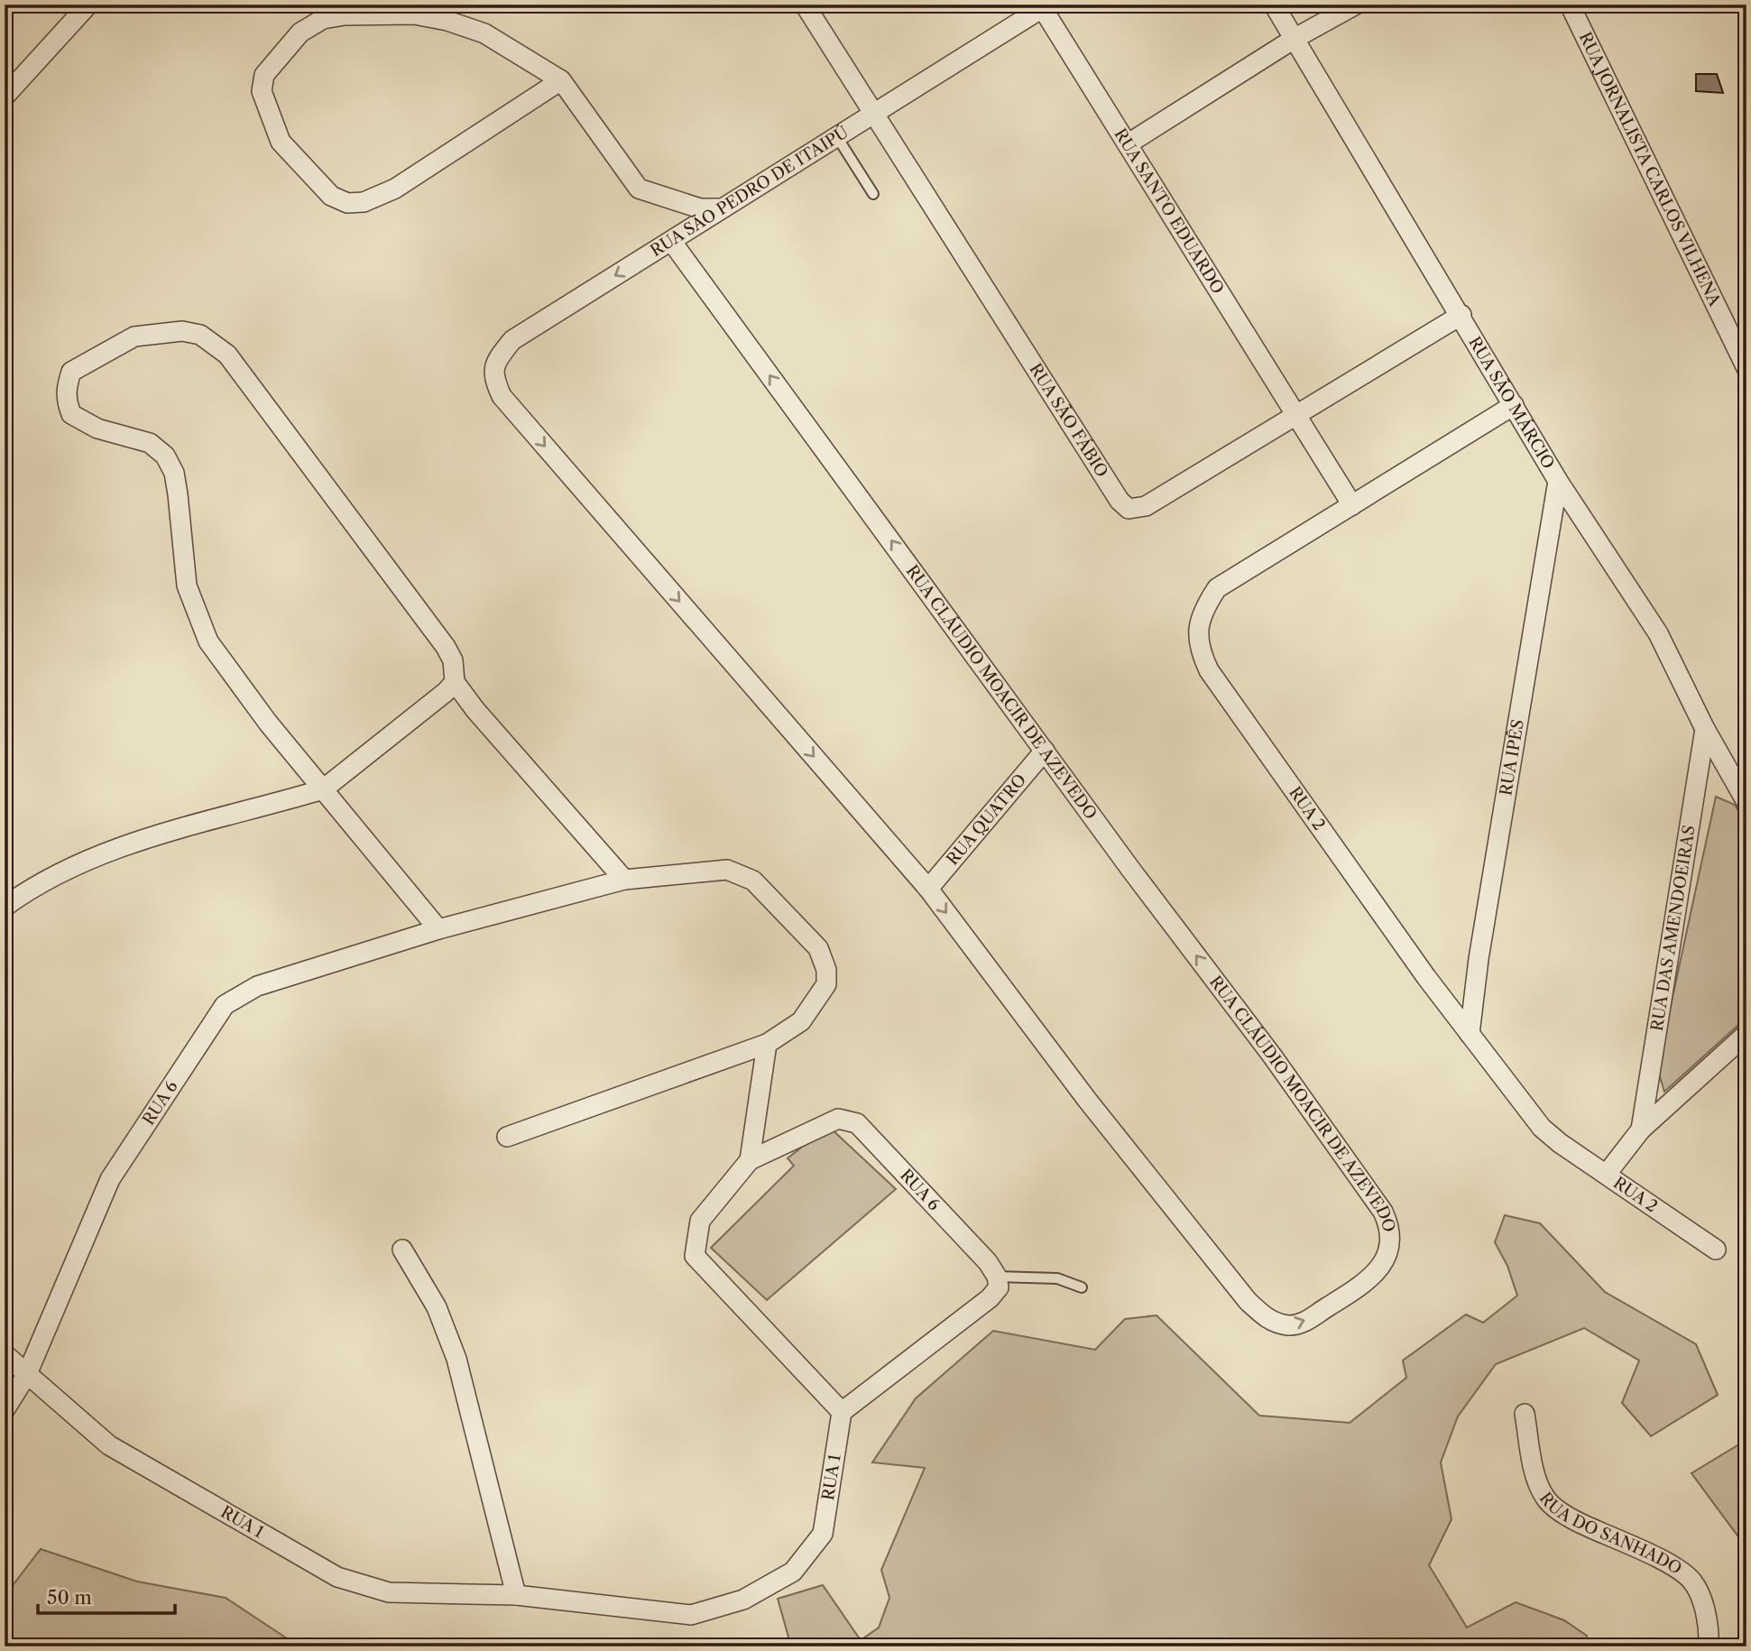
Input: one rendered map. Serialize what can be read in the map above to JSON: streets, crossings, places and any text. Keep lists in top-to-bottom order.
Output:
{
  "streets": {
    "street": [
      "RUA JORNALISTA CARLOS VILHENA",
      "RUA SÃO PEDRO DE ITAIPÚ",
      "RUA SANTO EDUARDO",
      "RUA SÃO MÁRCIO",
      "RUA SÃO FÁBIO",
      "RUA CLÁUDIO MOACIR DE AZEVEDO",
      "RUA IPÊS",
      "RUA 2",
      "RUA QUATRO",
      "RUA DAS AMENDOEIRAS",
      "RUA 6",
      "RUA 1",
      "RUA DO SANHADO"
    ]
  },
  "crossings": [
    ["RUA SÃO PEDRO DE ITAIPÚ", "RUA SANTO EDUARDO"],
    ["RUA SÃO PEDRO DE ITAIPÚ", "RUA SÃO FÁBIO"],
    ["RUA SÃO PEDRO DE ITAIPÚ", "RUA CLÁUDIO MOACIR DE AZEVEDO"],
    ["RUA SANTO EDUARDO", "RUA SÃO FÁBIO"],
    ["RUA SANTO EDUARDO", "RUA 2"],
    ["RUA SÃO MÁRCIO", "RUA SÃO FÁBIO"],
    ["RUA SÃO MÁRCIO", "RUA IPÊS"],
    ["RUA SÃO MÁRCIO", "RUA 2"],
    ["RUA SÃO MÁRCIO", "RUA DAS AMENDOEIRAS"],
    ["RUA CLÁUDIO MOACIR DE AZEVEDO", "RUA QUATRO"],
    ["RUA IPÊS", "RUA 2"],
    ["RUA 6", "RUA 1"]
  ],
  "scale_bar": "50 m"
}
